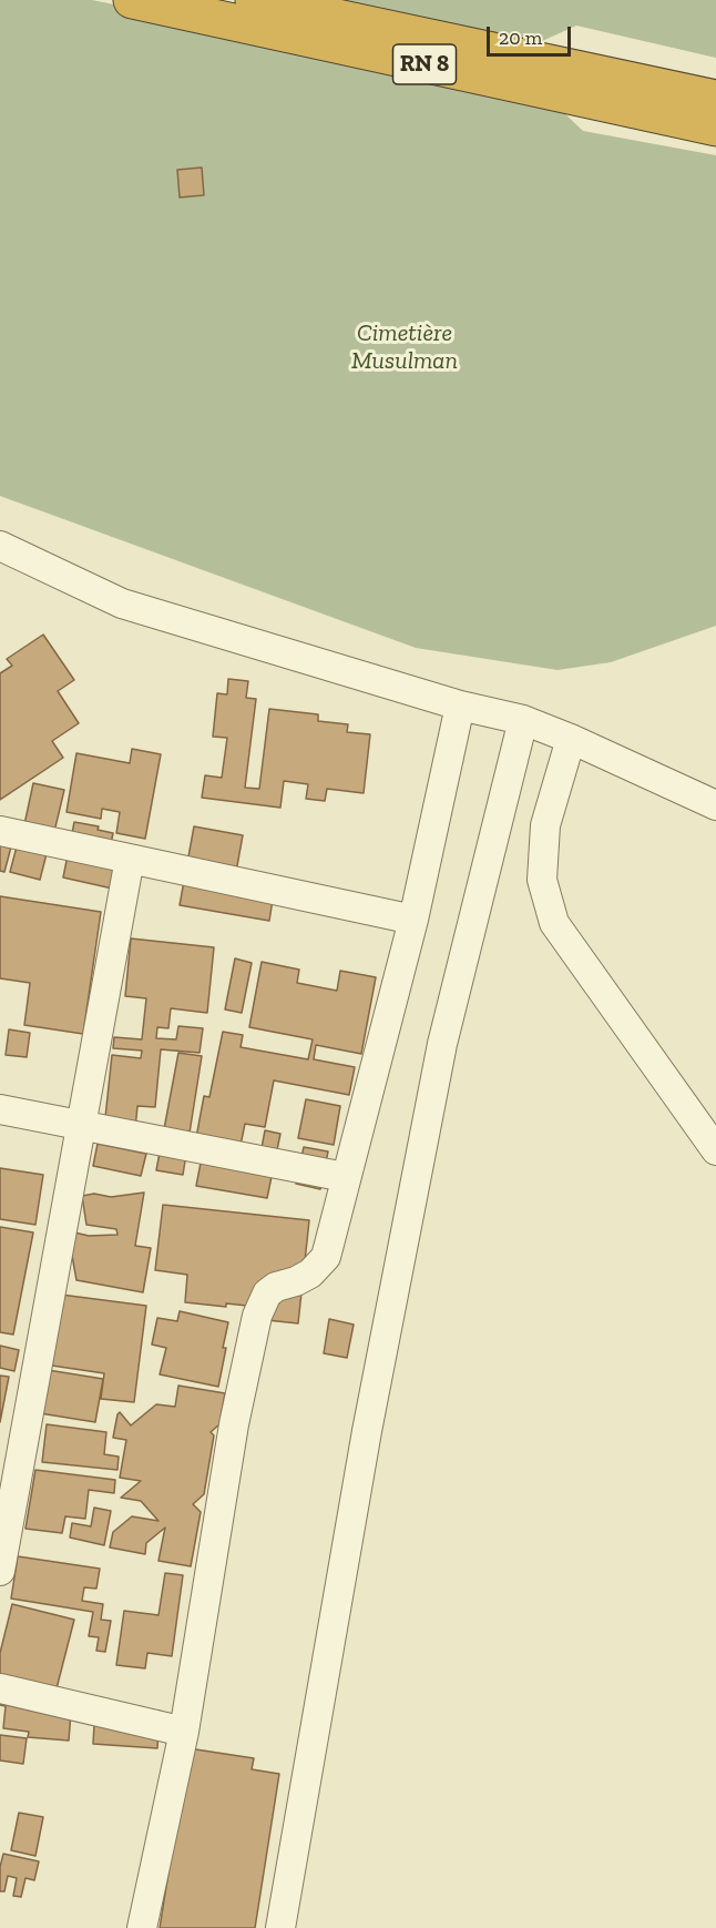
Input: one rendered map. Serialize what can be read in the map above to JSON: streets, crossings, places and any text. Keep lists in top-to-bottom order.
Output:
{
  "streets": {
    "highway": ["RN 8"]
  },
  "parks": ["Cimetière Musulman"],
  "scale_bar": "20 m"
}
